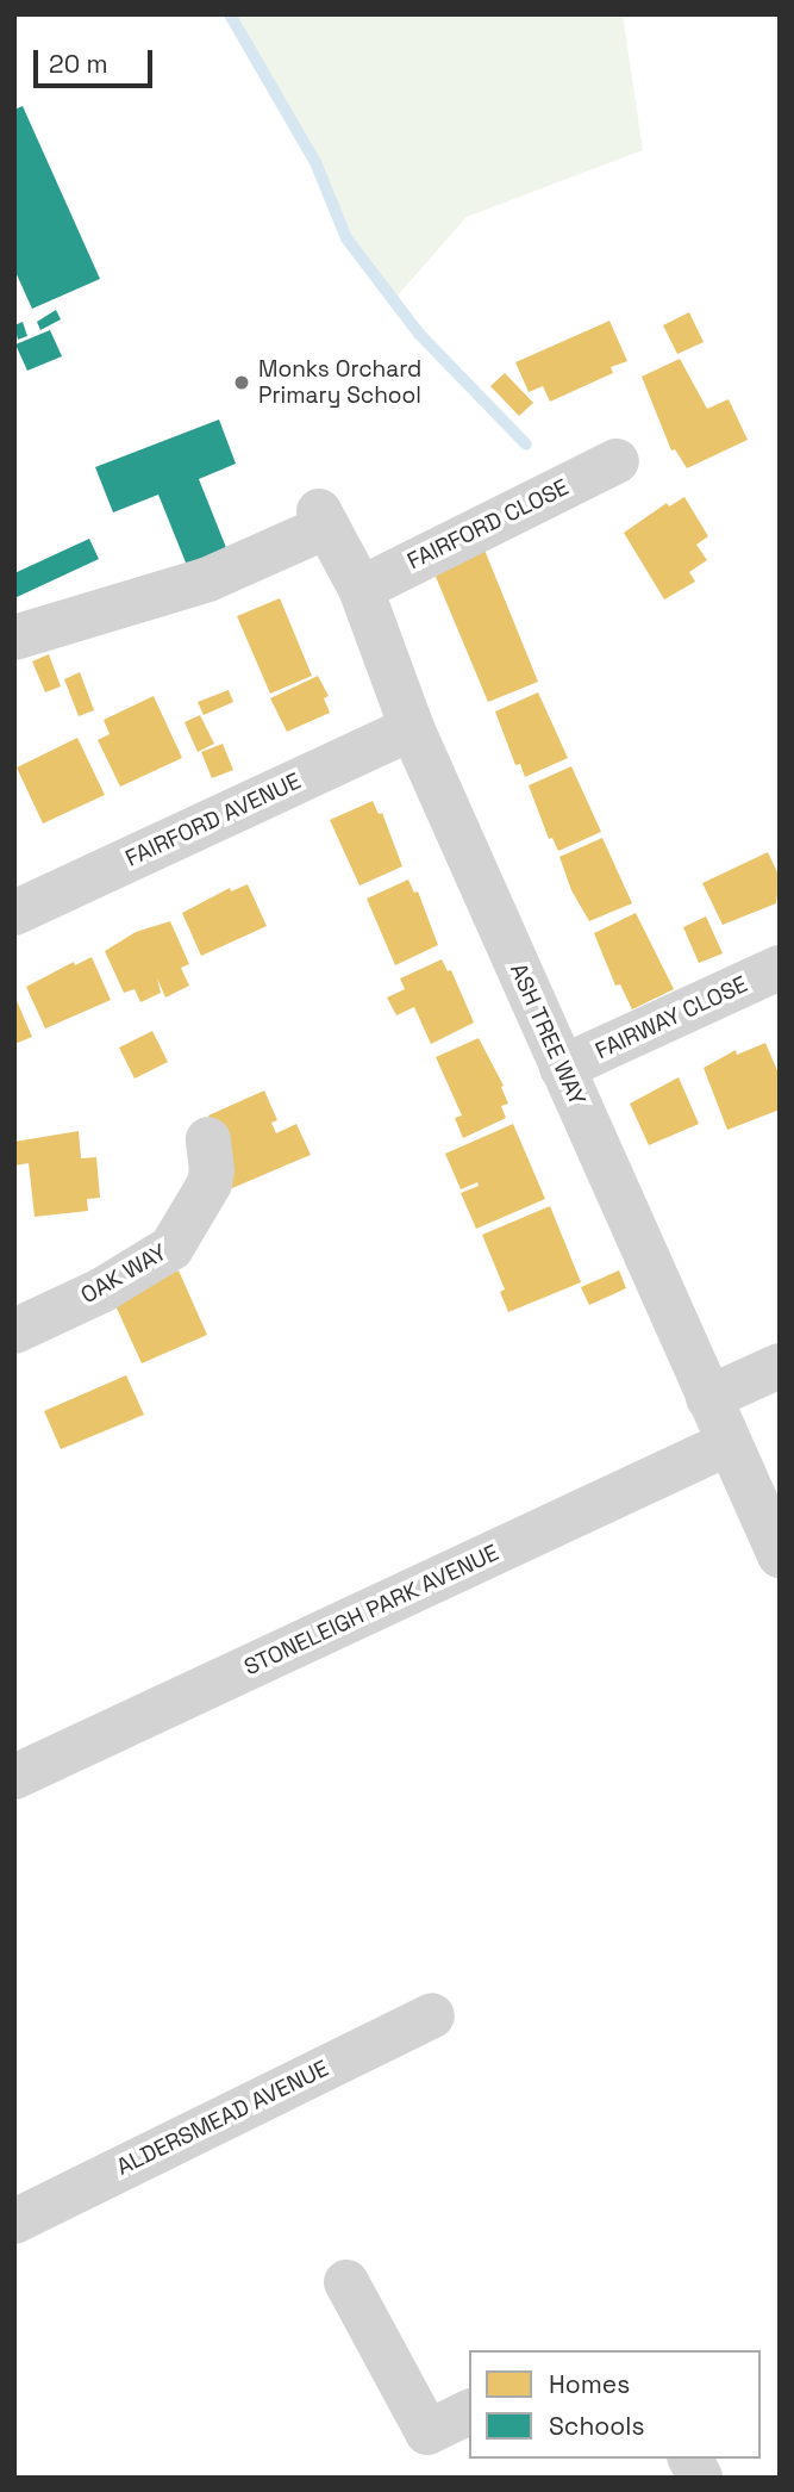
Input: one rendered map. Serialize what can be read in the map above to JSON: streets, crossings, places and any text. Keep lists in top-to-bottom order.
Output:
{
  "streets": {
    "street": [
      "FAIRFORD CLOSE",
      "FAIRFORD AVENUE",
      "FAIRWAY CLOSE",
      "ASH TREE WAY",
      "OAK WAY",
      "STONELEIGH PARK AVENUE",
      "ALDERSMEAD AVENUE"
    ]
  },
  "crossings": [
    ["FAIRFORD CLOSE", "ASH TREE WAY"],
    ["FAIRFORD AVENUE", "ASH TREE WAY"],
    ["FAIRWAY CLOSE", "ASH TREE WAY"],
    ["ASH TREE WAY", "STONELEIGH PARK AVENUE"]
  ],
  "places": ["Monks Orchard Primary School"],
  "legend": ["Homes", "Schools"],
  "scale_bar": "20 m"
}
